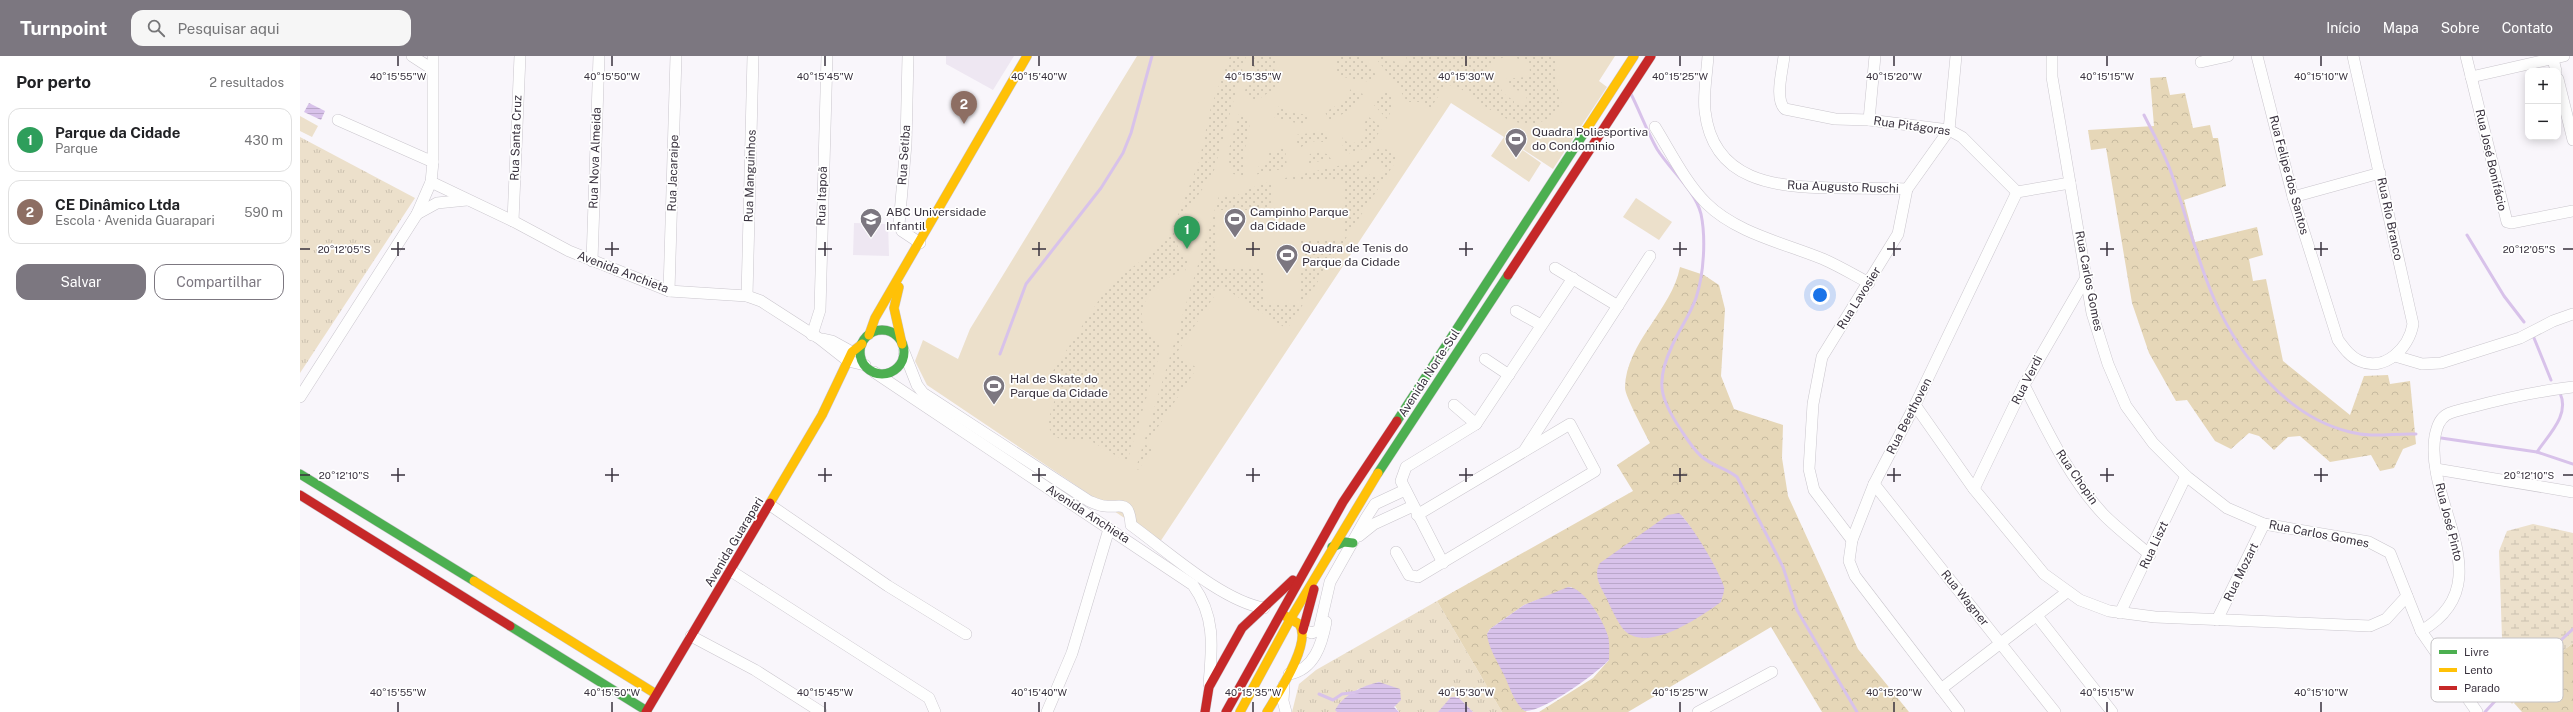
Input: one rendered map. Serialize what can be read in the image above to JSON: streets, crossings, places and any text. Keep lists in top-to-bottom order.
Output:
{
  "streets": {
    "main road": ["Avenida Norte-Sul", "Avenida Guarapari"],
    "street": [
      "Rua Pitágoras",
      "Rua Santa Cruz",
      "Rua Setiba",
      "Rua Nova Almeida",
      "Rua José Bonifácio",
      "Rua Jacaraipe",
      "Rua Felipe dos Santos",
      "Rua Manguinhos",
      "Rua Augusto Ruschi",
      "Rua Itapoã",
      "Rua Rio Branco",
      "Avenida Anchieta",
      "Rua Carlos Gomes",
      "Rua Lavosier",
      "Rua Verdi",
      "Rua Beethoven",
      "Rua Chopin",
      "Rua José Pinto",
      "Rua Liszt",
      "Rua Mozart",
      "Rua Wagner"
    ]
  },
  "crossings": [
    ["Rua Pitágoras", "Rua Lavosier"],
    ["Rua Pitágoras", "Rua Beethoven"],
    ["Rua Santa Cruz", "Avenida Anchieta"],
    ["Rua Nova Almeida", "Avenida Anchieta"],
    ["Rua Jacaraipe", "Avenida Anchieta"],
    ["Rua Felipe dos Santos", "Rua Rio Branco"],
    ["Rua Manguinhos", "Avenida Anchieta"],
    ["Rua Augusto Ruschi", "Rua Lavosier"],
    ["Rua Itapoã", "Avenida Anchieta"],
    ["Avenida Anchieta", "Avenida Guarapari"],
    ["Rua Carlos Gomes", "Rua Verdi"],
    ["Rua Carlos Gomes", "Rua José Pinto"],
    ["Rua Carlos Gomes", "Rua Liszt"],
    ["Rua Carlos Gomes", "Rua Mozart"],
    ["Rua Lavosier", "Rua Beethoven"],
    ["Rua Verdi", "Rua Chopin"],
    ["Rua Beethoven", "Rua Wagner"],
    ["Rua Chopin", "Rua Liszt"]
  ],
  "places": {
    "sports": [
      "Quadra Poliesportiva do Condominio",
      "Campinho Parque da Cidade",
      "Quadra de Tenis do Parque da Cidade",
      "Hal de Skate do Parque da Cidade"
    ],
    "school or university": ["ABC Universidade Infantil"]
  },
  "legend": ["Livre", "Lento", "Parado"],
  "page": {
    "header": "Turnpoint",
    "search": "Pesquisar aqui",
    "nav": [
      "Início",
      "Mapa",
      "Sobre",
      "Contato"
    ],
    "heading": ["Por perto", "2 resultados"],
    "map_buttons": ["+", "−"],
    "pins": ["2", "1"],
    "list": [
      {
        "mark": "1",
        "name": "Parque da Cidade",
        "note": "Parque",
        "value": "430 m"
      },
      {
        "mark": "2",
        "name": "CE Dinâmico Ltda",
        "note": "Escola · Avenida Guarapari",
        "value": "590 m"
      }
    ],
    "buttons": ["Salvar", "Compartilhar"]
  },
  "coordinates": [
    "40°15'55\"W",
    "40°15'50\"W",
    "40°15'45\"W",
    "40°15'40\"W",
    "40°15'35\"W",
    "40°15'30\"W",
    "40°15'25\"W",
    "40°15'20\"W",
    "40°15'15\"W",
    "40°15'10\"W",
    "20°12'05\"S",
    "20°12'10\"S"
  ]
}
